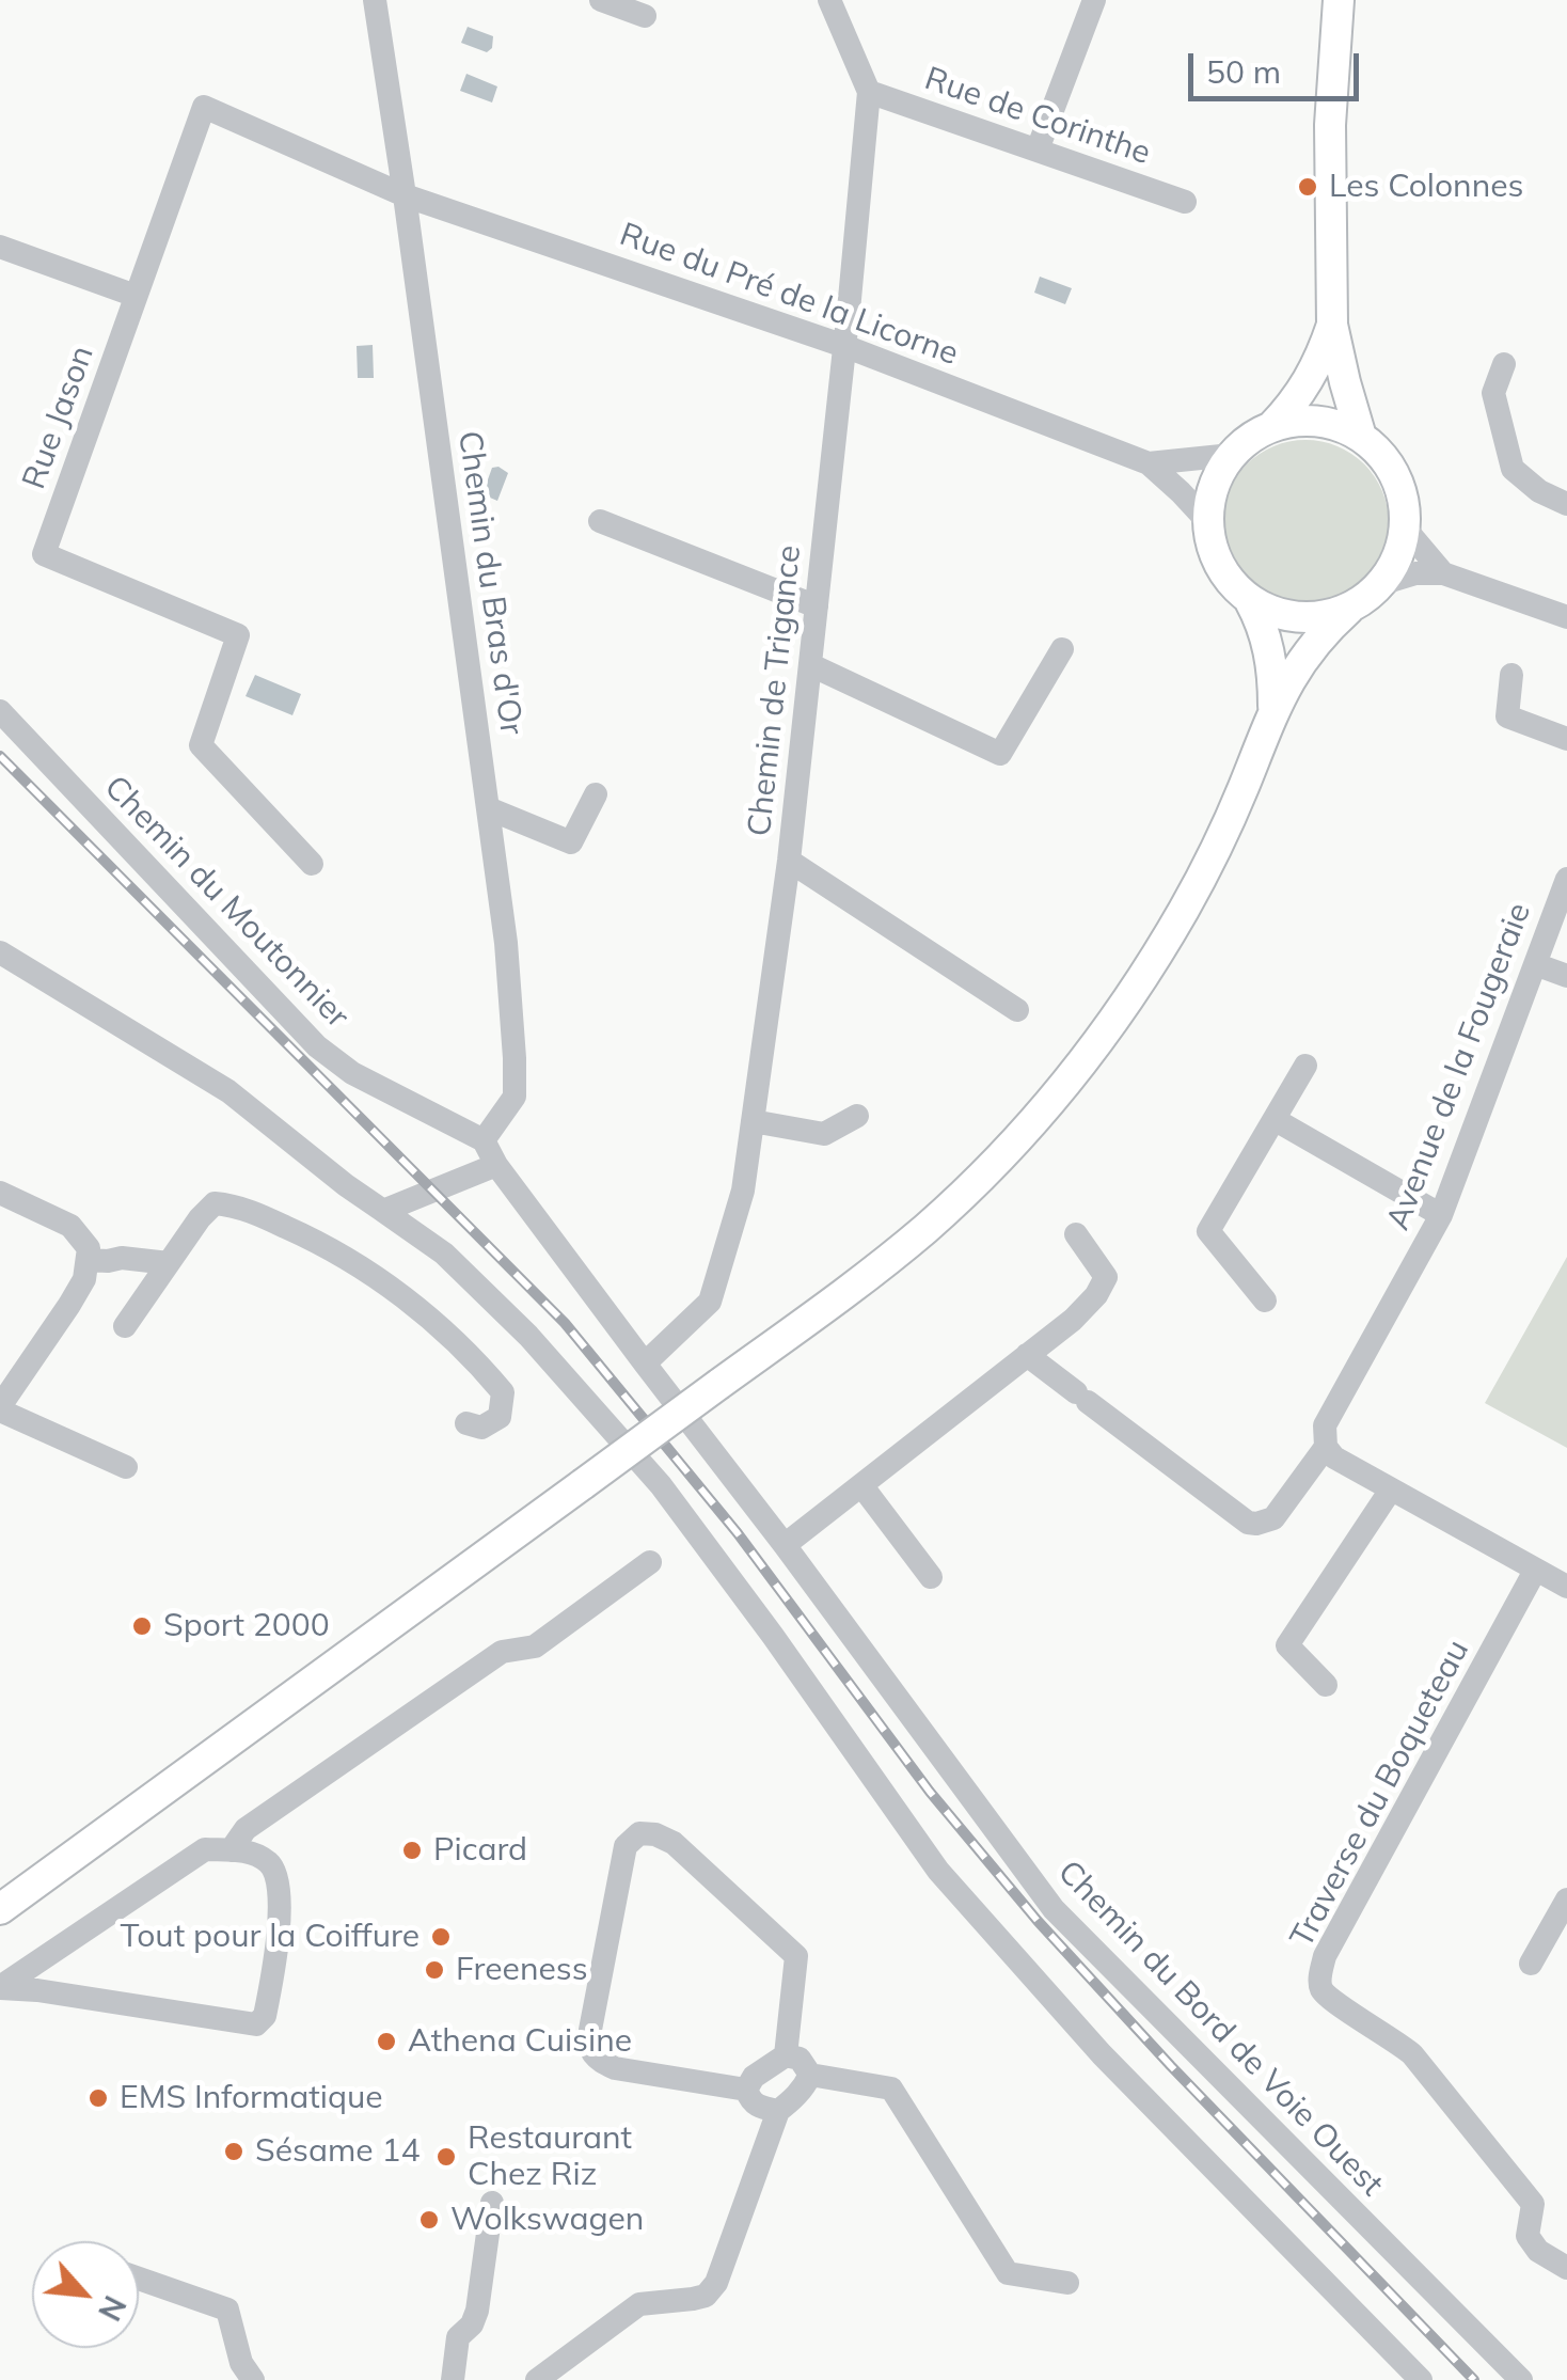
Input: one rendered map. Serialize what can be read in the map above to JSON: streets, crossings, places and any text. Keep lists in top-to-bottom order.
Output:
{
  "streets": {
    "street": [
      "Rue de Corinthe",
      "Rue du Pré de la Licorne",
      "Rue Jason",
      "Chemin du Bras d'Or",
      "Chemin de Trigance",
      "Chemin du Moutonnier",
      "Avenue de la Fougeraie",
      "Traverse du Boqueteau",
      "Chemin du Bord de Voie Ouest"
    ]
  },
  "crossings": [
    ["Rue de Corinthe", "Chemin de Trigance"],
    ["Rue du Pré de la Licorne", "Rue Jason"],
    ["Rue du Pré de la Licorne", "Chemin du Bras d'Or"],
    ["Rue du Pré de la Licorne", "Chemin de Trigance"],
    ["Rue Jason", "Chemin du Bras d'Or"],
    ["Chemin du Bras d'Or", "Chemin du Moutonnier"],
    ["Chemin de Trigance", "Chemin du Bord de Voie Ouest"]
  ],
  "places": [
    "Les Colonnes",
    "Sport 2000",
    "Picard",
    "Tout pour la Coiffure",
    "Freeness",
    "Athena Cuisine",
    "EMS Informatique",
    "Sésame 14",
    "Restaurant Chez Riz",
    "Wolkswagen"
  ],
  "scale_bar": "50 m",
  "north": "bottom right"
}
